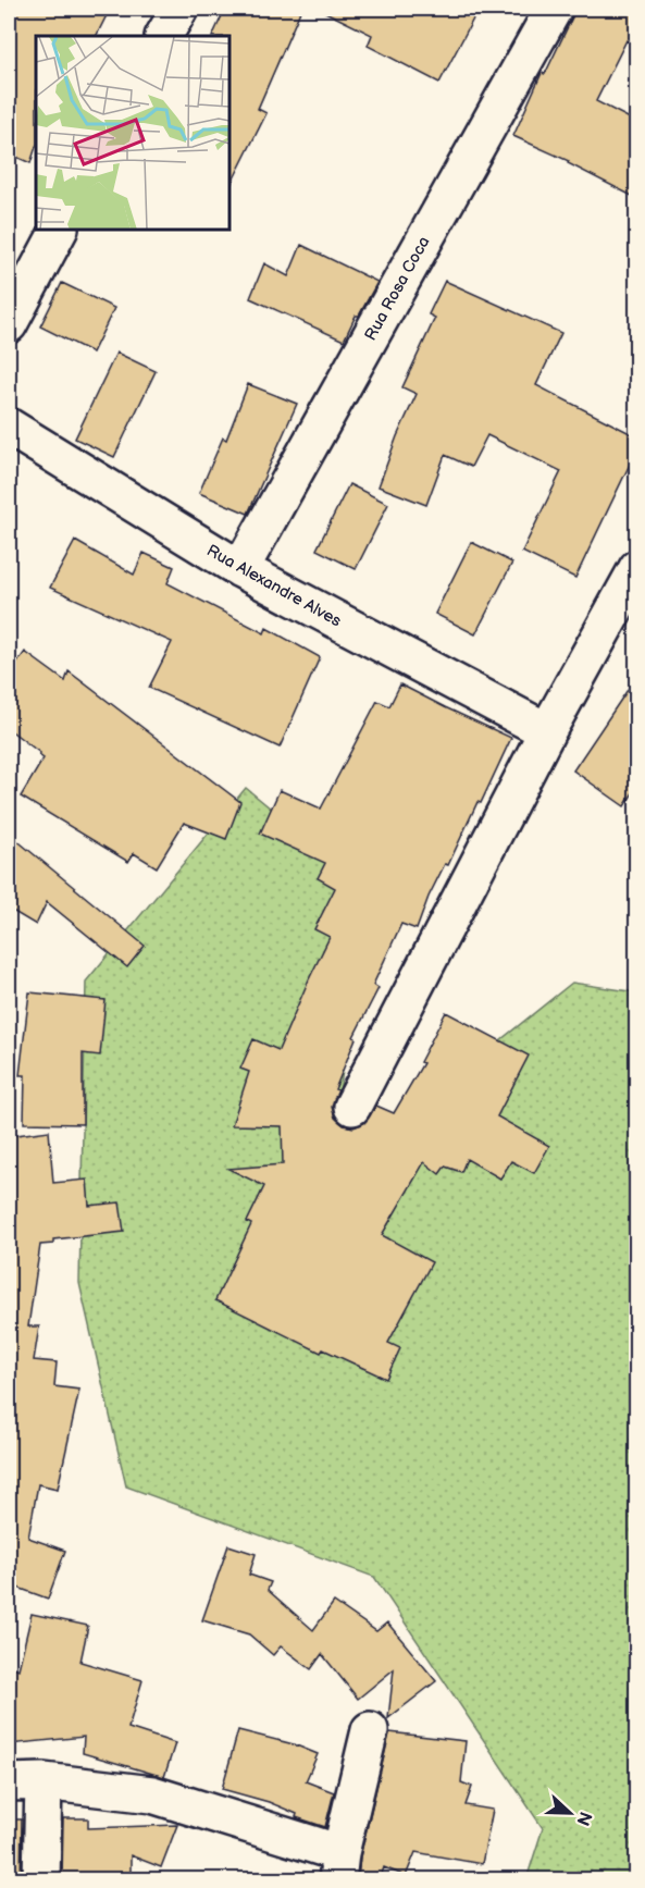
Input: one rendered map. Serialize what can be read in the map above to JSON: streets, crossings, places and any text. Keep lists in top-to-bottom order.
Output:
{
  "streets": {
    "street": ["Rua Rosa Coca", "Rua Alexandre Alves"]
  },
  "crossings": [
    ["Rua Rosa Coca", "Rua Alexandre Alves"]
  ],
  "north": "right"
}
